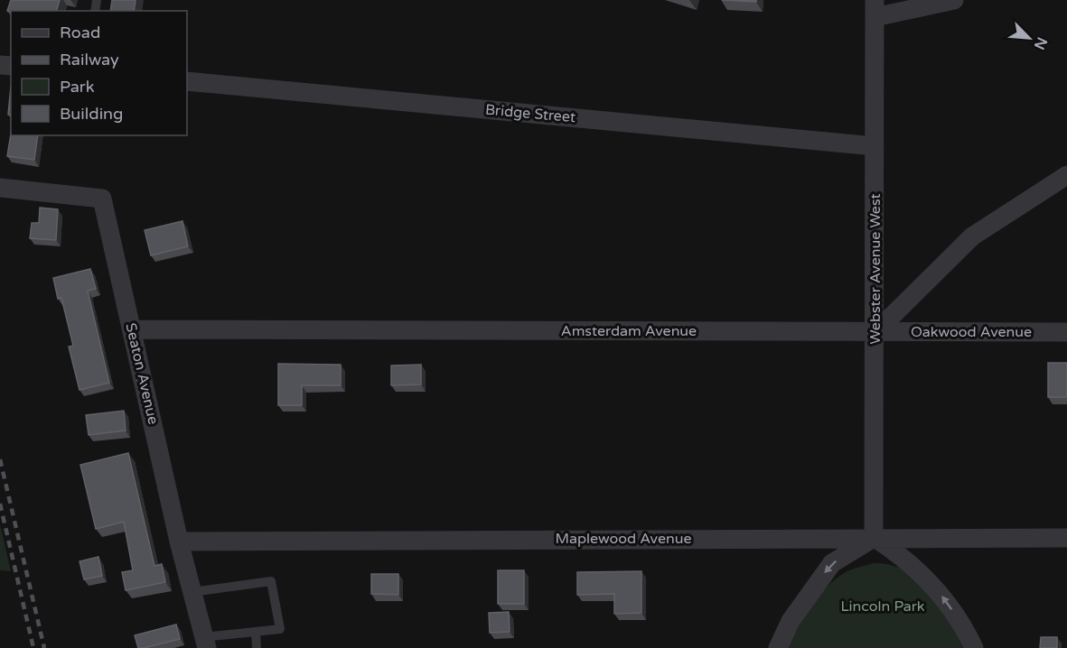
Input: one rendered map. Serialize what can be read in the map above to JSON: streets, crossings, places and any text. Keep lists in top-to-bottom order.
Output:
{
  "streets": {
    "street": [
      "Bridge Street",
      "Webster Avenue West",
      "Amsterdam Avenue",
      "Oakwood Avenue",
      "Seaton Avenue",
      "Maplewood Avenue"
    ]
  },
  "crossings": [
    ["Bridge Street", "Webster Avenue West"],
    ["Webster Avenue West", "Amsterdam Avenue"],
    ["Webster Avenue West", "Oakwood Avenue"],
    ["Webster Avenue West", "Maplewood Avenue"],
    ["Amsterdam Avenue", "Oakwood Avenue"],
    ["Amsterdam Avenue", "Seaton Avenue"],
    ["Seaton Avenue", "Maplewood Avenue"]
  ],
  "parks": ["Lincoln Park"],
  "legend": [
    "Road",
    "Railway",
    "Park",
    "Building"
  ],
  "north": "bottom right"
}
